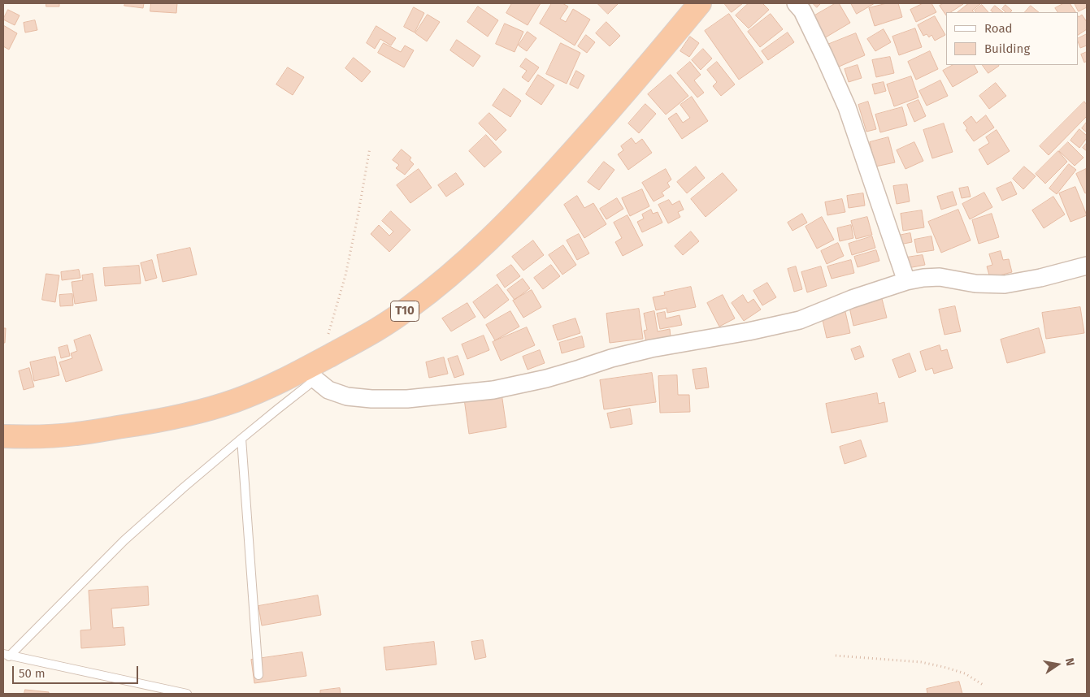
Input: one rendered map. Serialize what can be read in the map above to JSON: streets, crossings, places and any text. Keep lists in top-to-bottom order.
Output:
{
  "streets": {
    "highway": ["T10"]
  },
  "legend": ["Road", "Building"],
  "scale_bar": "50 m",
  "north": "right"
}
